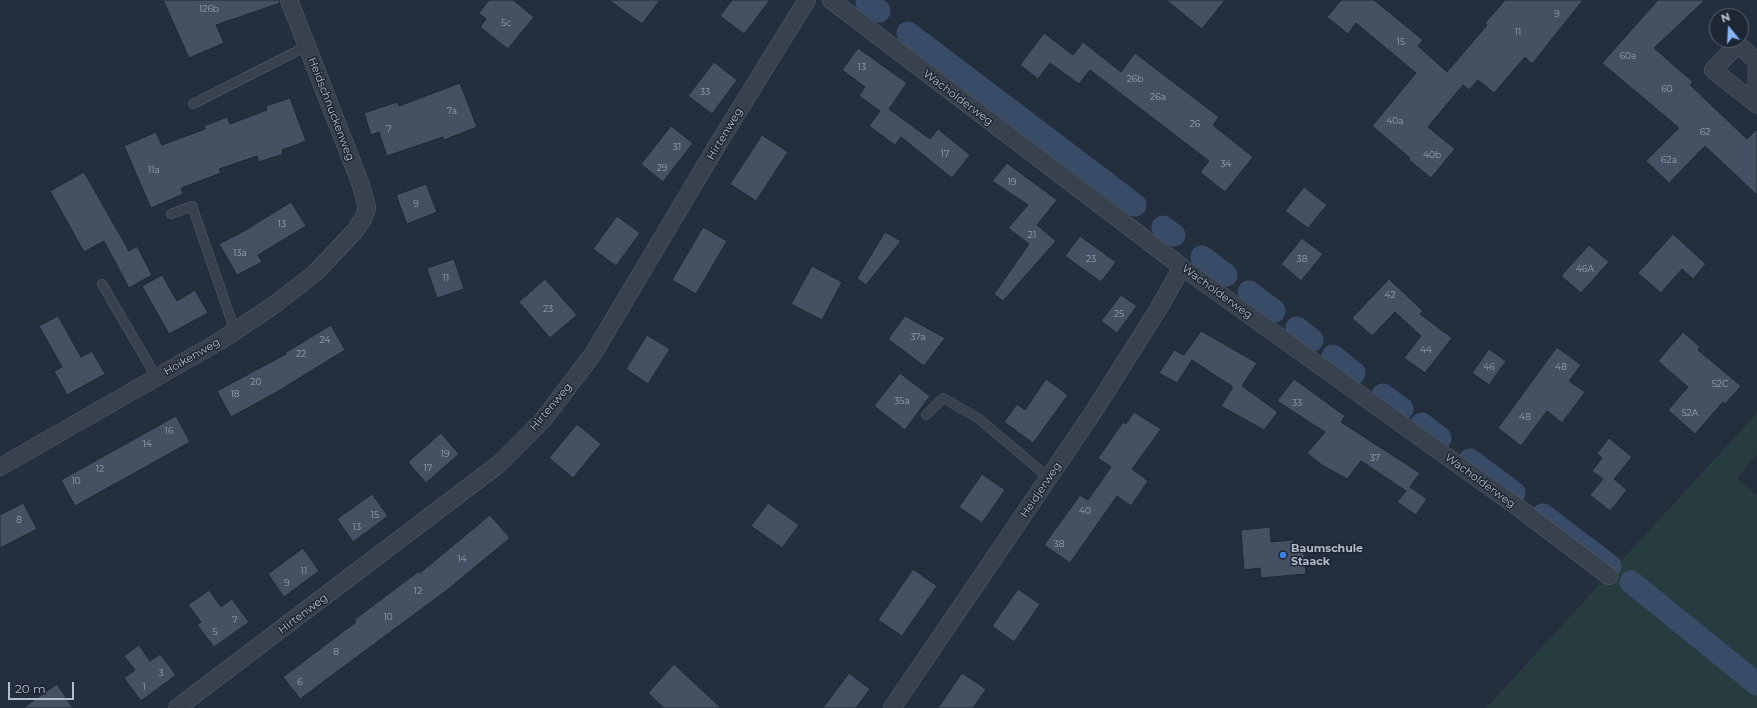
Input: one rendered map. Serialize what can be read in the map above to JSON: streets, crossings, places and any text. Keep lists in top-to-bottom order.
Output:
{
  "streets": {
    "street": [
      "Wacholderweg",
      "Heidschnuckenweg",
      "Hirtenweg",
      "Hoikenweg",
      "Heidjerweg"
    ]
  },
  "crossings": [
    ["Wacholderweg", "Heidjerweg"],
    ["Heidschnuckenweg", "Hoikenweg"]
  ],
  "places": ["Baumschule Staack"],
  "house_numbers": [
    "126b",
    "9",
    "5c",
    "11",
    "15",
    "60a",
    "13",
    "26b",
    "60",
    "33",
    "26a",
    "7a",
    "40a",
    "26",
    "7",
    "62",
    "31",
    "17",
    "40b",
    "62a",
    "34",
    "29",
    "11a",
    "19",
    "9",
    "13",
    "21",
    "13a",
    "23",
    "38",
    "46A",
    "11",
    "42",
    "23",
    "25",
    "37a",
    "24",
    "44",
    "22",
    "46",
    "48",
    "20",
    "52C",
    "18",
    "35a",
    "33",
    "52A",
    "48",
    "16",
    "14",
    "19",
    "37",
    "17",
    "12",
    "10",
    "40",
    "15",
    "8",
    "13",
    "38",
    "14",
    "11",
    "9",
    "12",
    "10",
    "7",
    "5",
    "8",
    "3",
    "6",
    "1"
  ],
  "scale_bar": "20 m",
  "north": "top"
}
